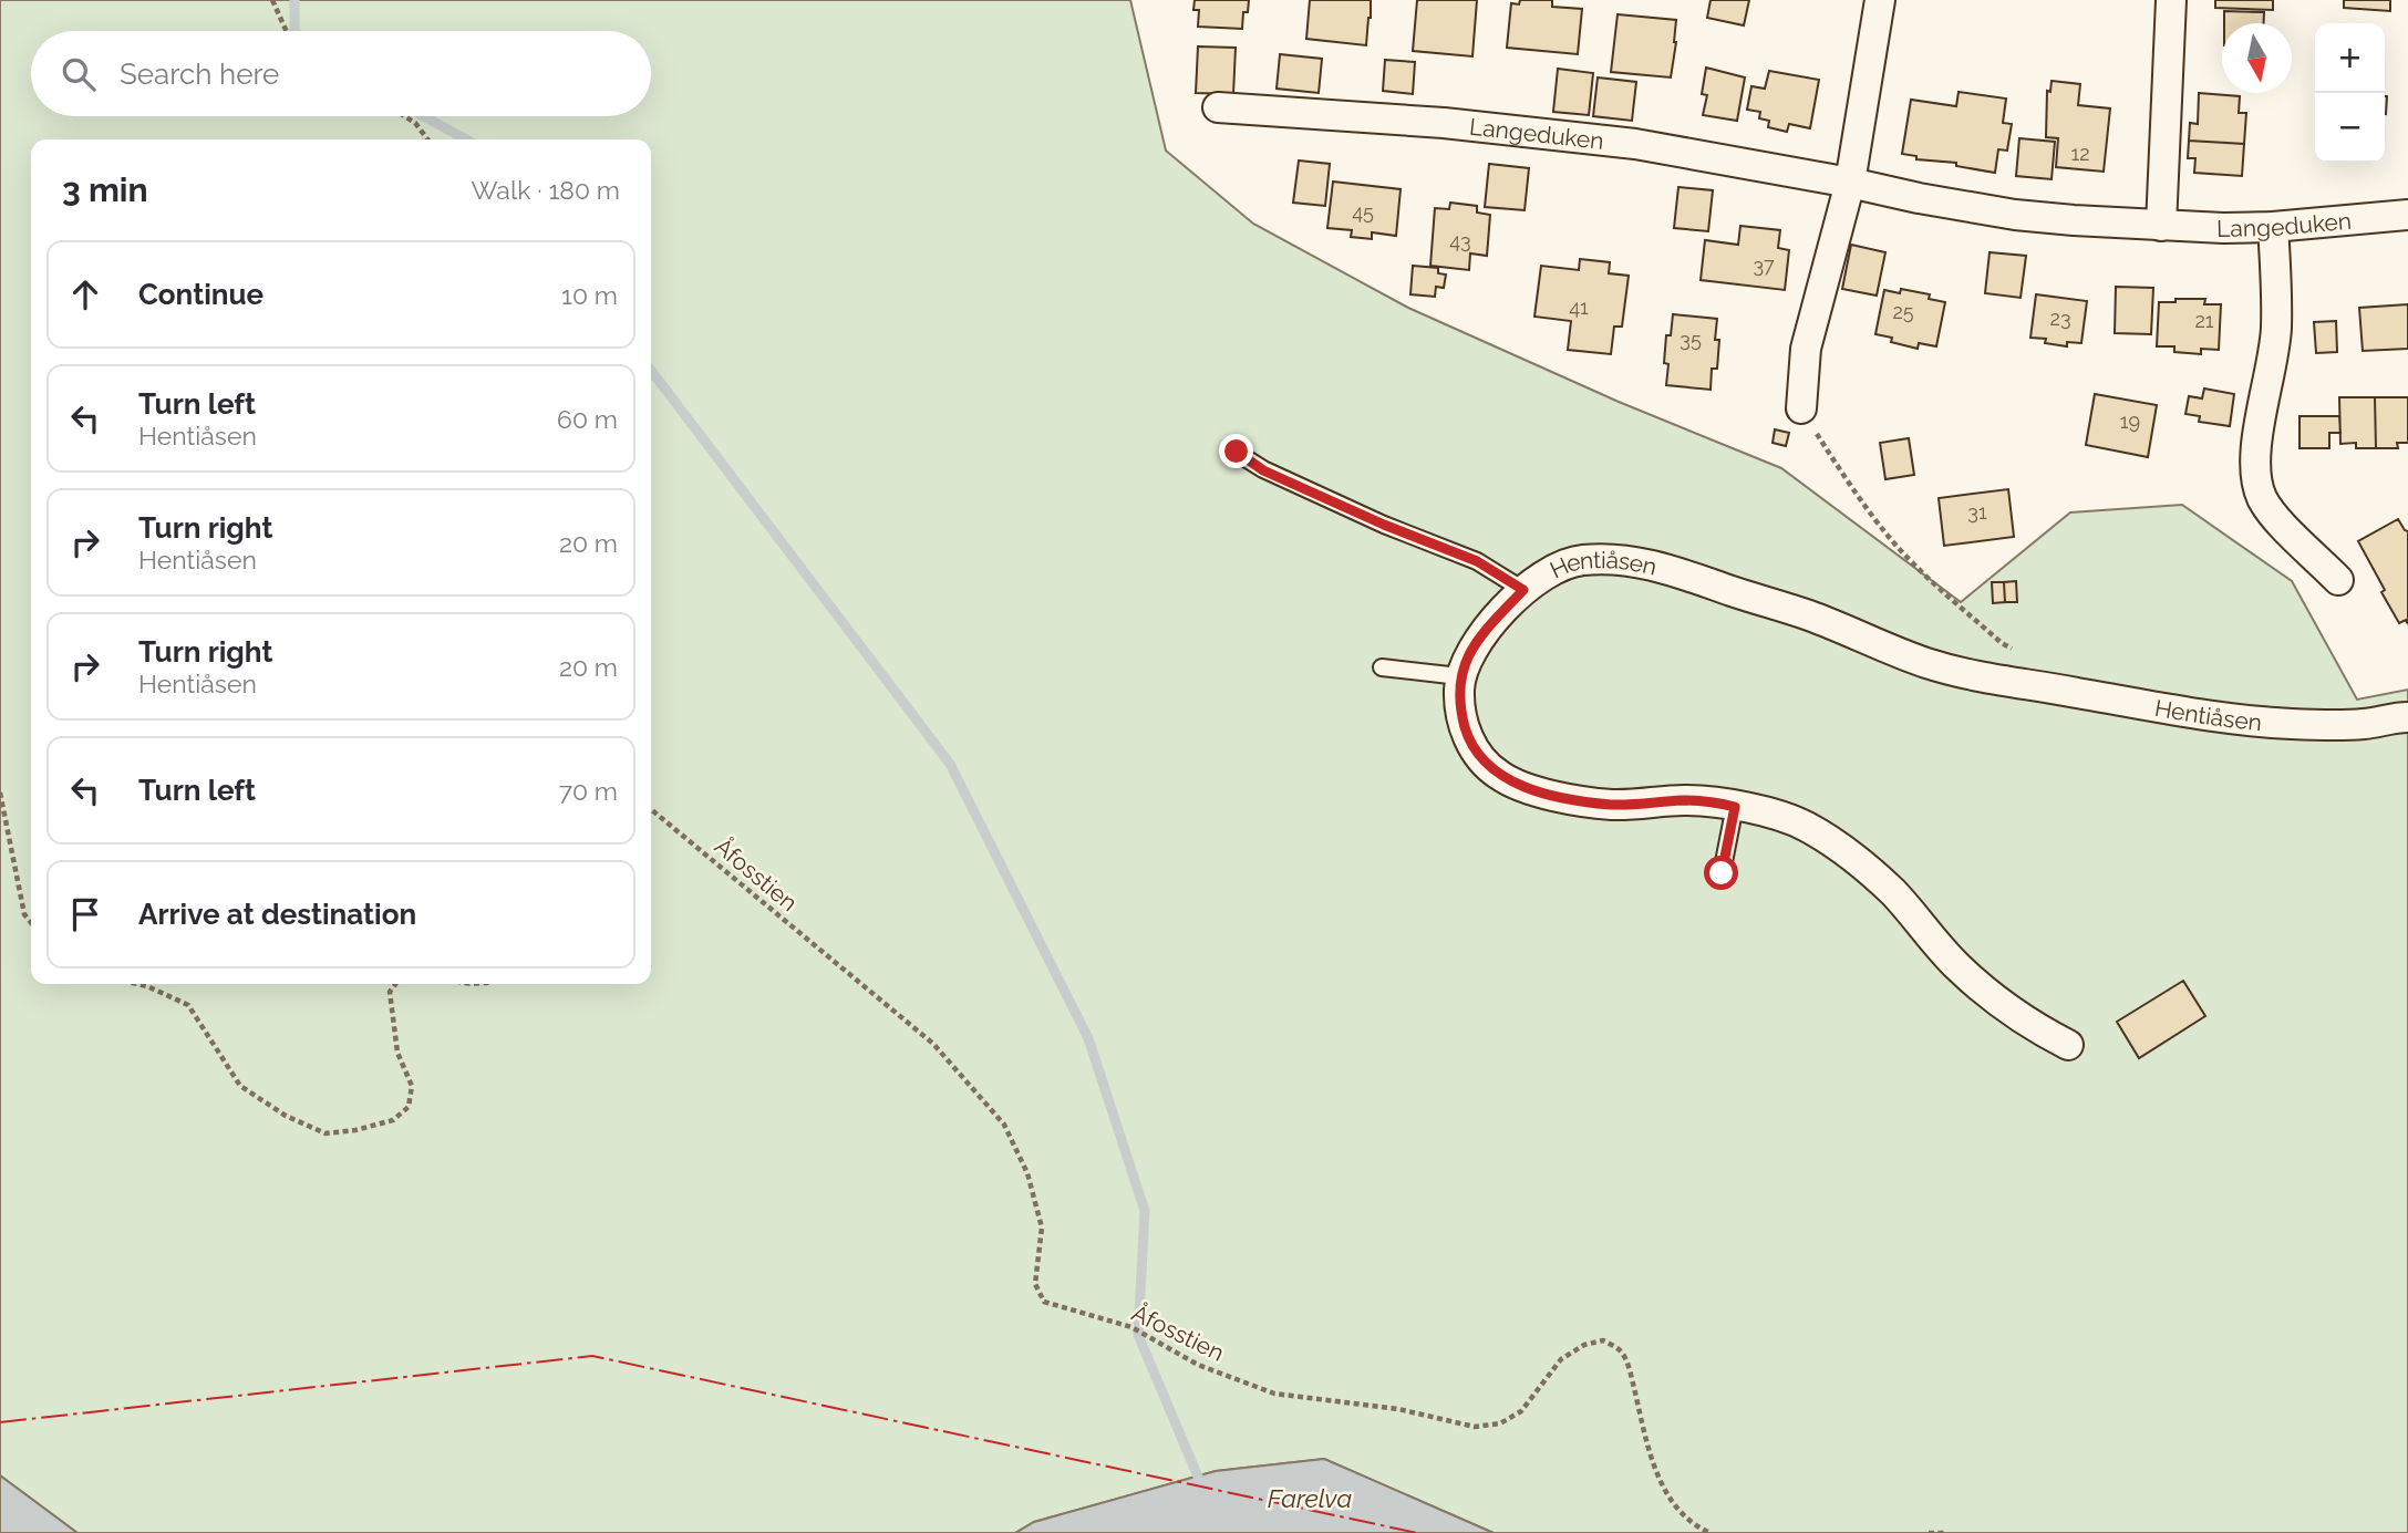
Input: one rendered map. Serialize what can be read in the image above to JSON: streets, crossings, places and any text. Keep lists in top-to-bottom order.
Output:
{
  "streets": {
    "street": ["Langeduken", "Hentiåsen"],
    "path": ["Åfosstien"]
  },
  "water": ["Farelva"],
  "house_numbers": [
    "12",
    "45",
    "43",
    "37",
    "41",
    "25",
    "23",
    "21",
    "35",
    "19",
    "31"
  ],
  "north": "bottom",
  "page": {
    "map_buttons": ["+", "−"],
    "search": "Search here",
    "heading": ["3 min", "Walk · 180 m"],
    "list": [
      ["Continue", "10 m"],
      ["Turn left", "Hentiåsen", "60 m"],
      ["Turn right", "Hentiåsen", "20 m"],
      ["Turn right", "Hentiåsen", "20 m"],
      ["Turn left", "70 m"],
      "Arrive at destination"
    ]
  }
}
